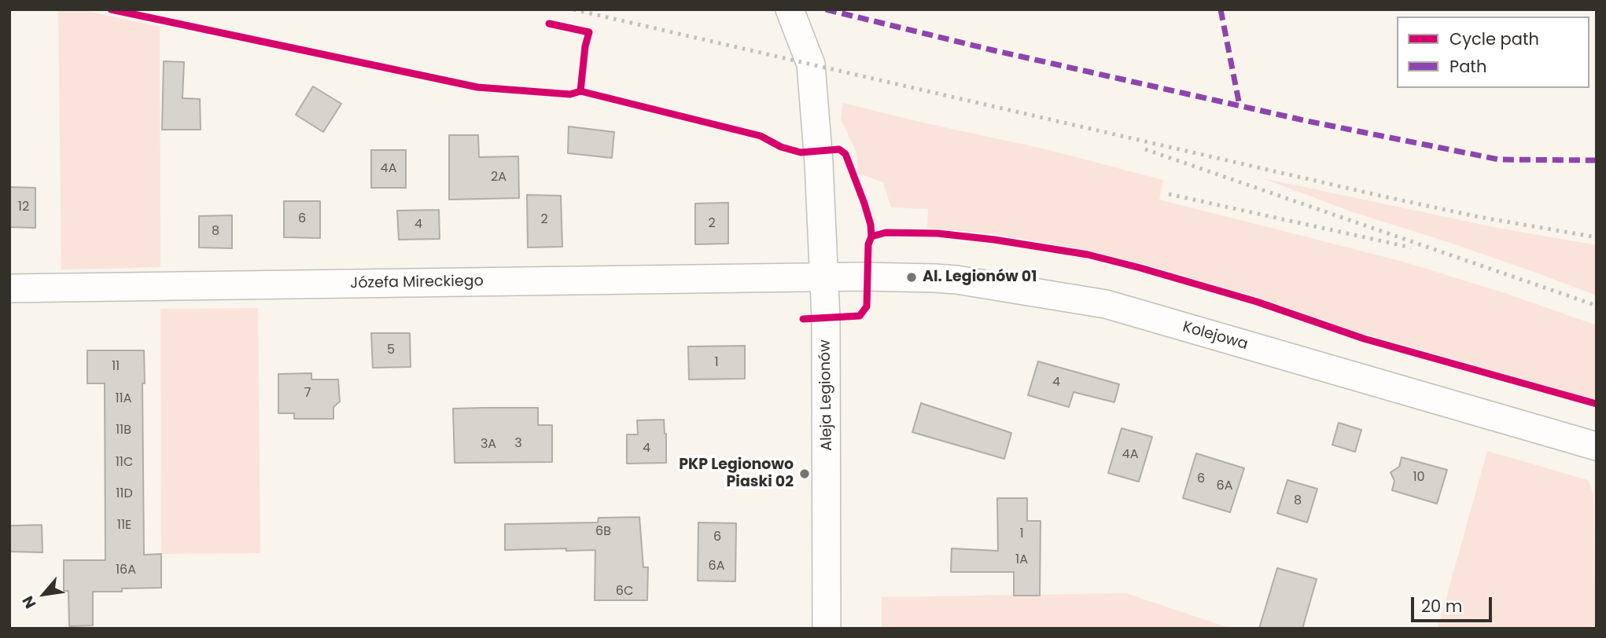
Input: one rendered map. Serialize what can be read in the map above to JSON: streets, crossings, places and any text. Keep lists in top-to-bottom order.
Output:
{
  "streets": {
    "street": ["Józefa Mireckiego", "Kolejowa", "Aleja Legionów"]
  },
  "crossings": [
    ["Józefa Mireckiego", "Kolejowa"],
    ["Józefa Mireckiego", "Aleja Legionów"],
    ["Kolejowa", "Aleja Legionów"]
  ],
  "places": ["Al. Legionów 01", "PKP Legionowo Piaski 02"],
  "house_numbers": [
    "4A",
    "2A",
    "12",
    "6",
    "2",
    "2",
    "4",
    "8",
    "5",
    "1",
    "11",
    "4",
    "7",
    "11A",
    "11B",
    "3",
    "3A",
    "4",
    "4A",
    "11C",
    "10",
    "6",
    "6A",
    "11D",
    "8",
    "11E",
    "6B",
    "1",
    "6",
    "1A",
    "6A",
    "16A",
    "6C"
  ],
  "legend": ["Cycle path", "Path"],
  "scale_bar": "20 m",
  "north": "bottom left"
}
